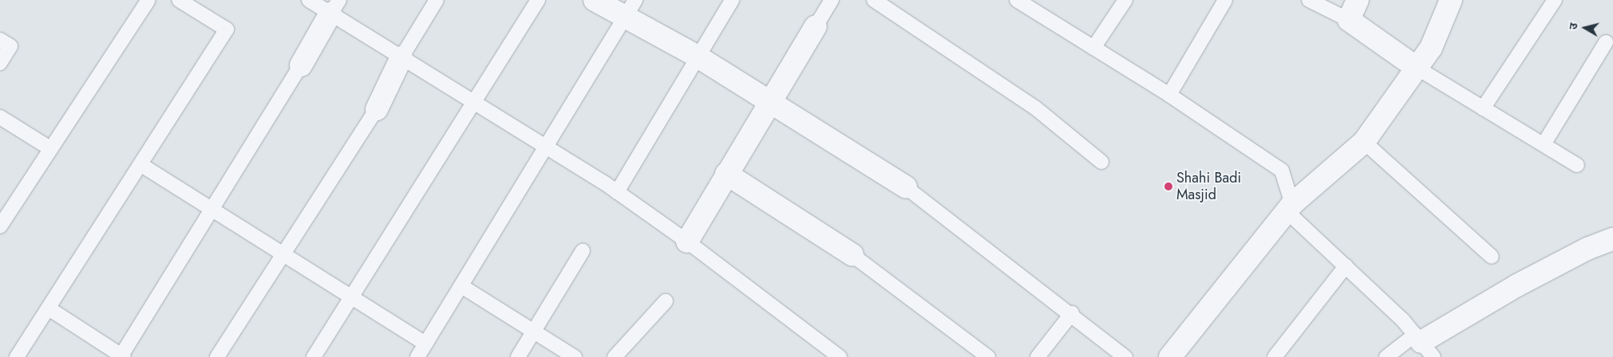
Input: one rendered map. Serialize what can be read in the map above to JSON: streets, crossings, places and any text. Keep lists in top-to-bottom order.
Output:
{
  "places": ["Shahi Badi Masjid"],
  "north": "left"
}
